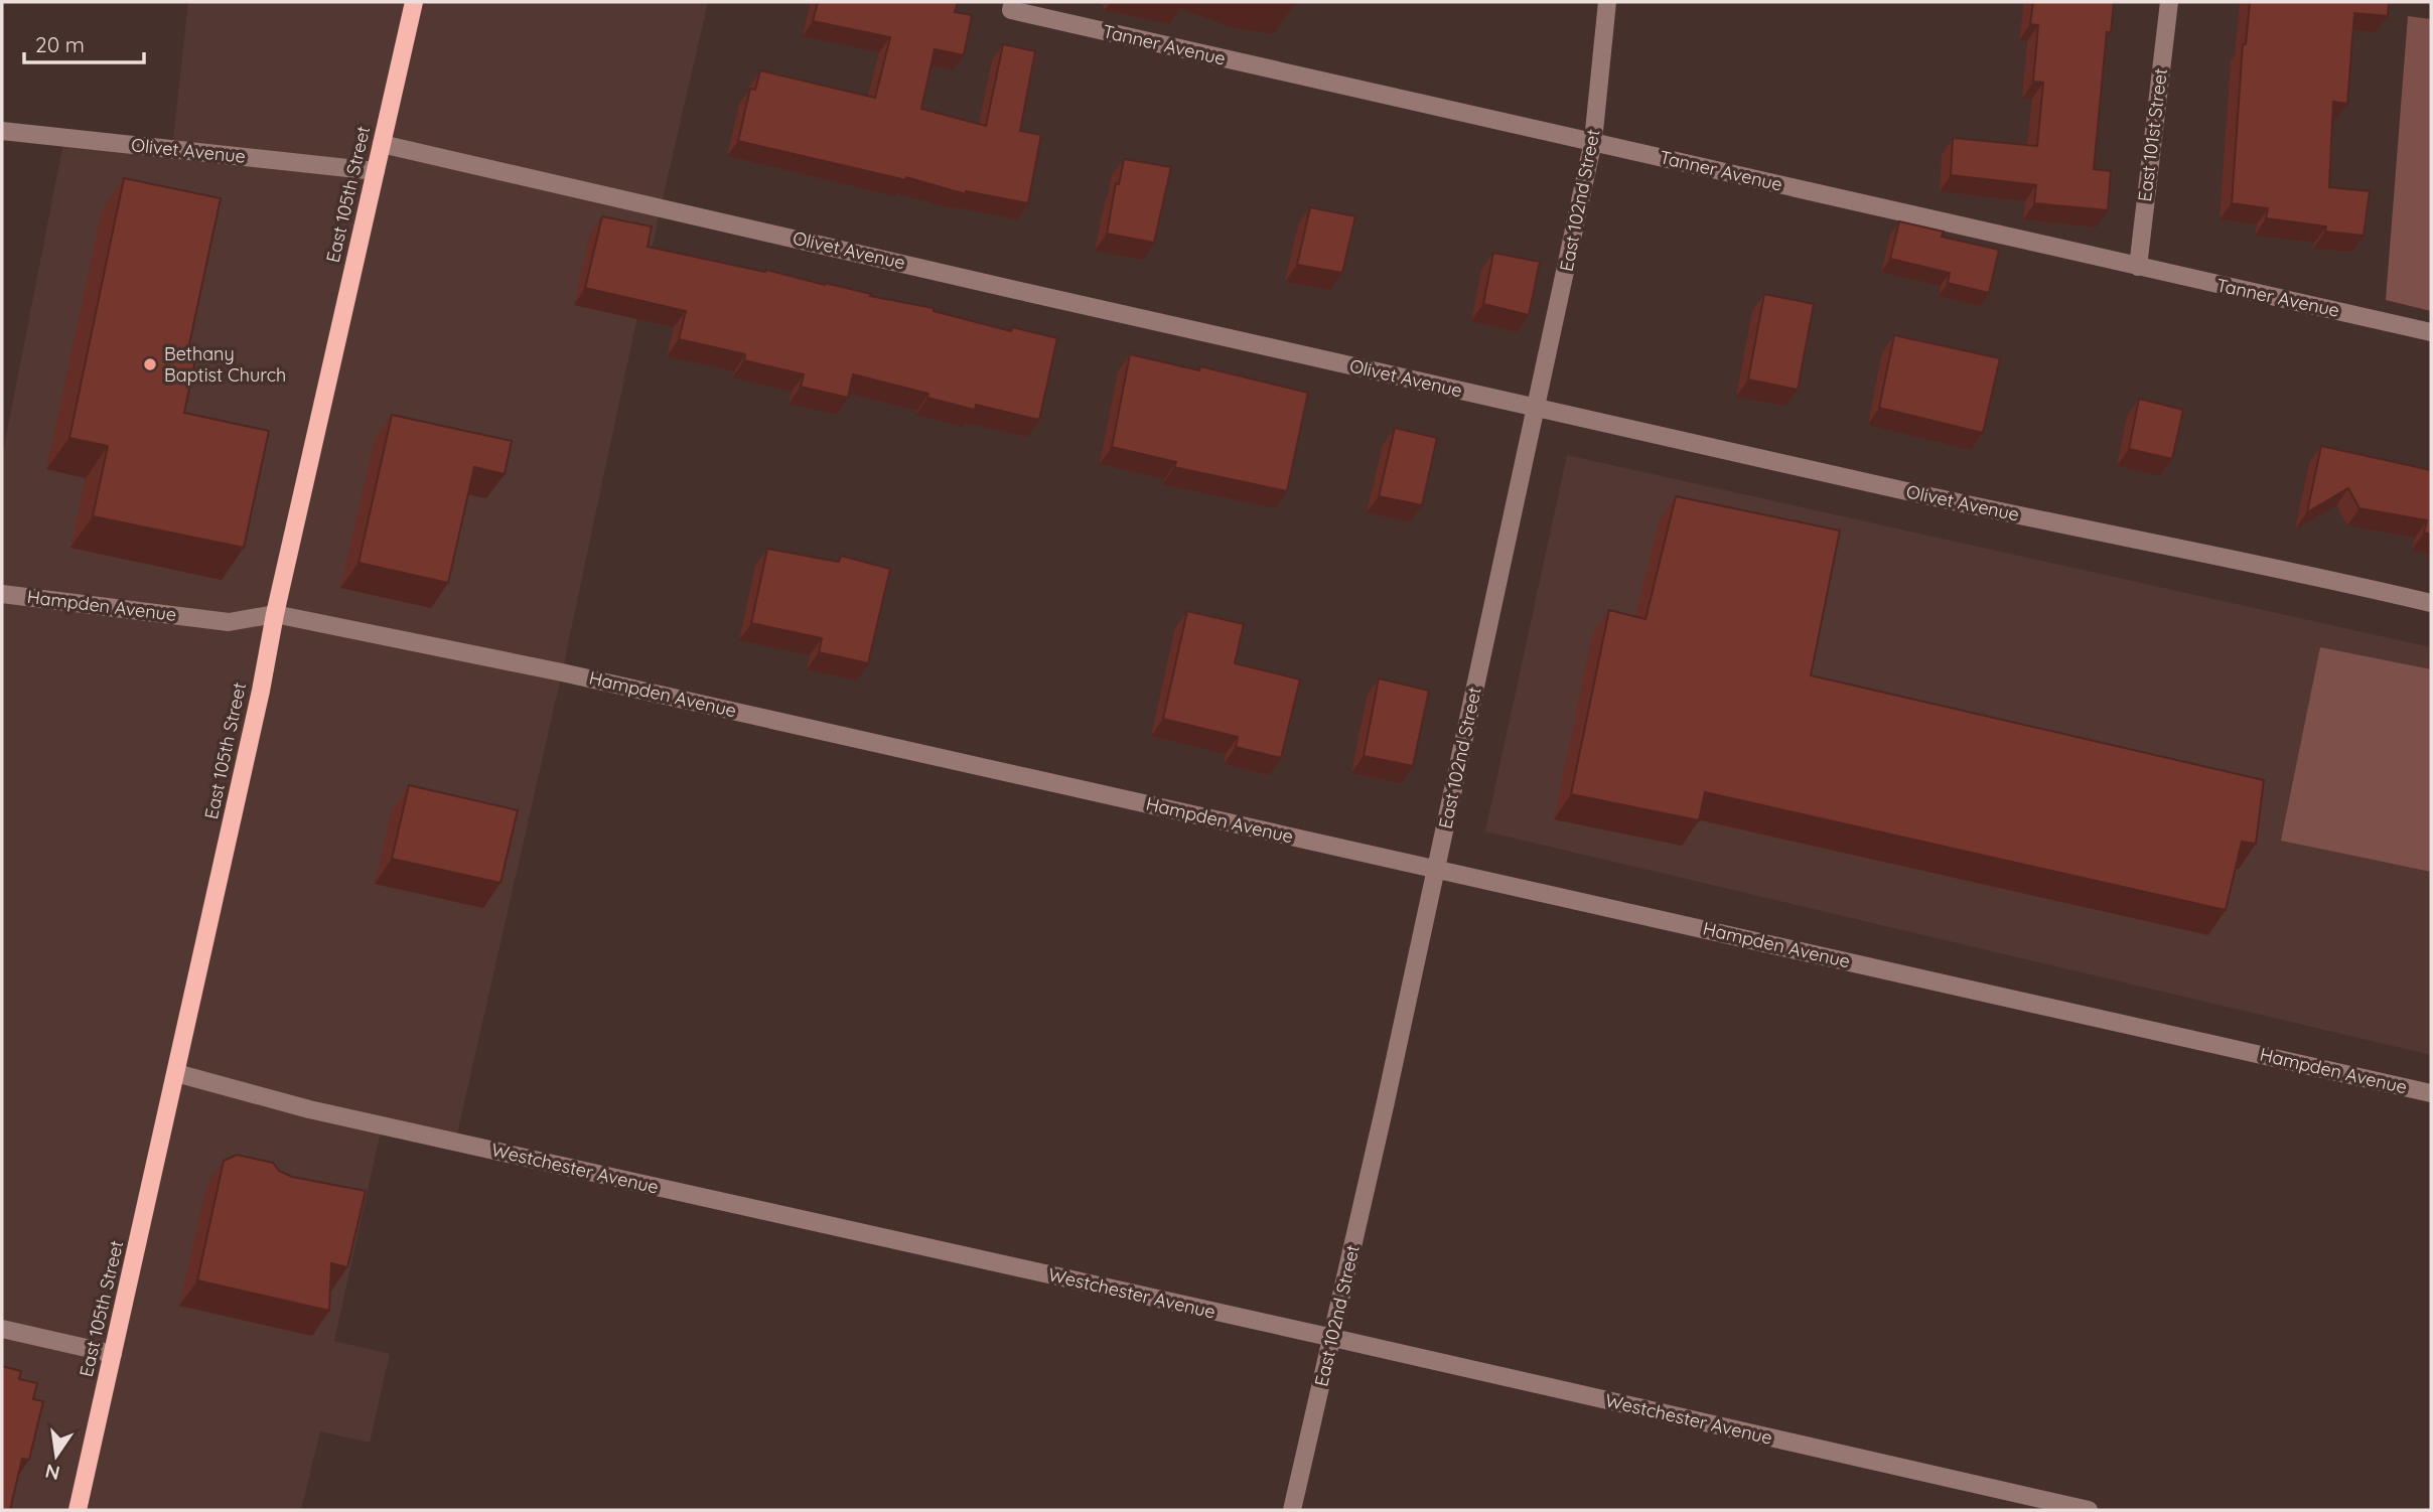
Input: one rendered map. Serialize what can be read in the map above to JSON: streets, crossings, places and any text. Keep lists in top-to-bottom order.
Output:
{
  "streets": {
    "main road": ["East 105th Street"],
    "street": [
      "Tanner Avenue",
      "East 101st Street",
      "Olivet Avenue",
      "East 102nd Street",
      "Hampden Avenue",
      "Westchester Avenue"
    ]
  },
  "crossings": [
    ["Tanner Avenue", "East 101st Street"],
    ["Tanner Avenue", "East 102nd Street"],
    ["Olivet Avenue", "East 105th Street"],
    ["Olivet Avenue", "East 102nd Street"],
    ["East 105th Street", "Hampden Avenue"],
    ["East 105th Street", "Westchester Avenue"],
    ["East 102nd Street", "Hampden Avenue"],
    ["East 102nd Street", "Westchester Avenue"]
  ],
  "places": ["Bethany Baptist Church"],
  "scale_bar": "20 m",
  "north": "bottom"
}
